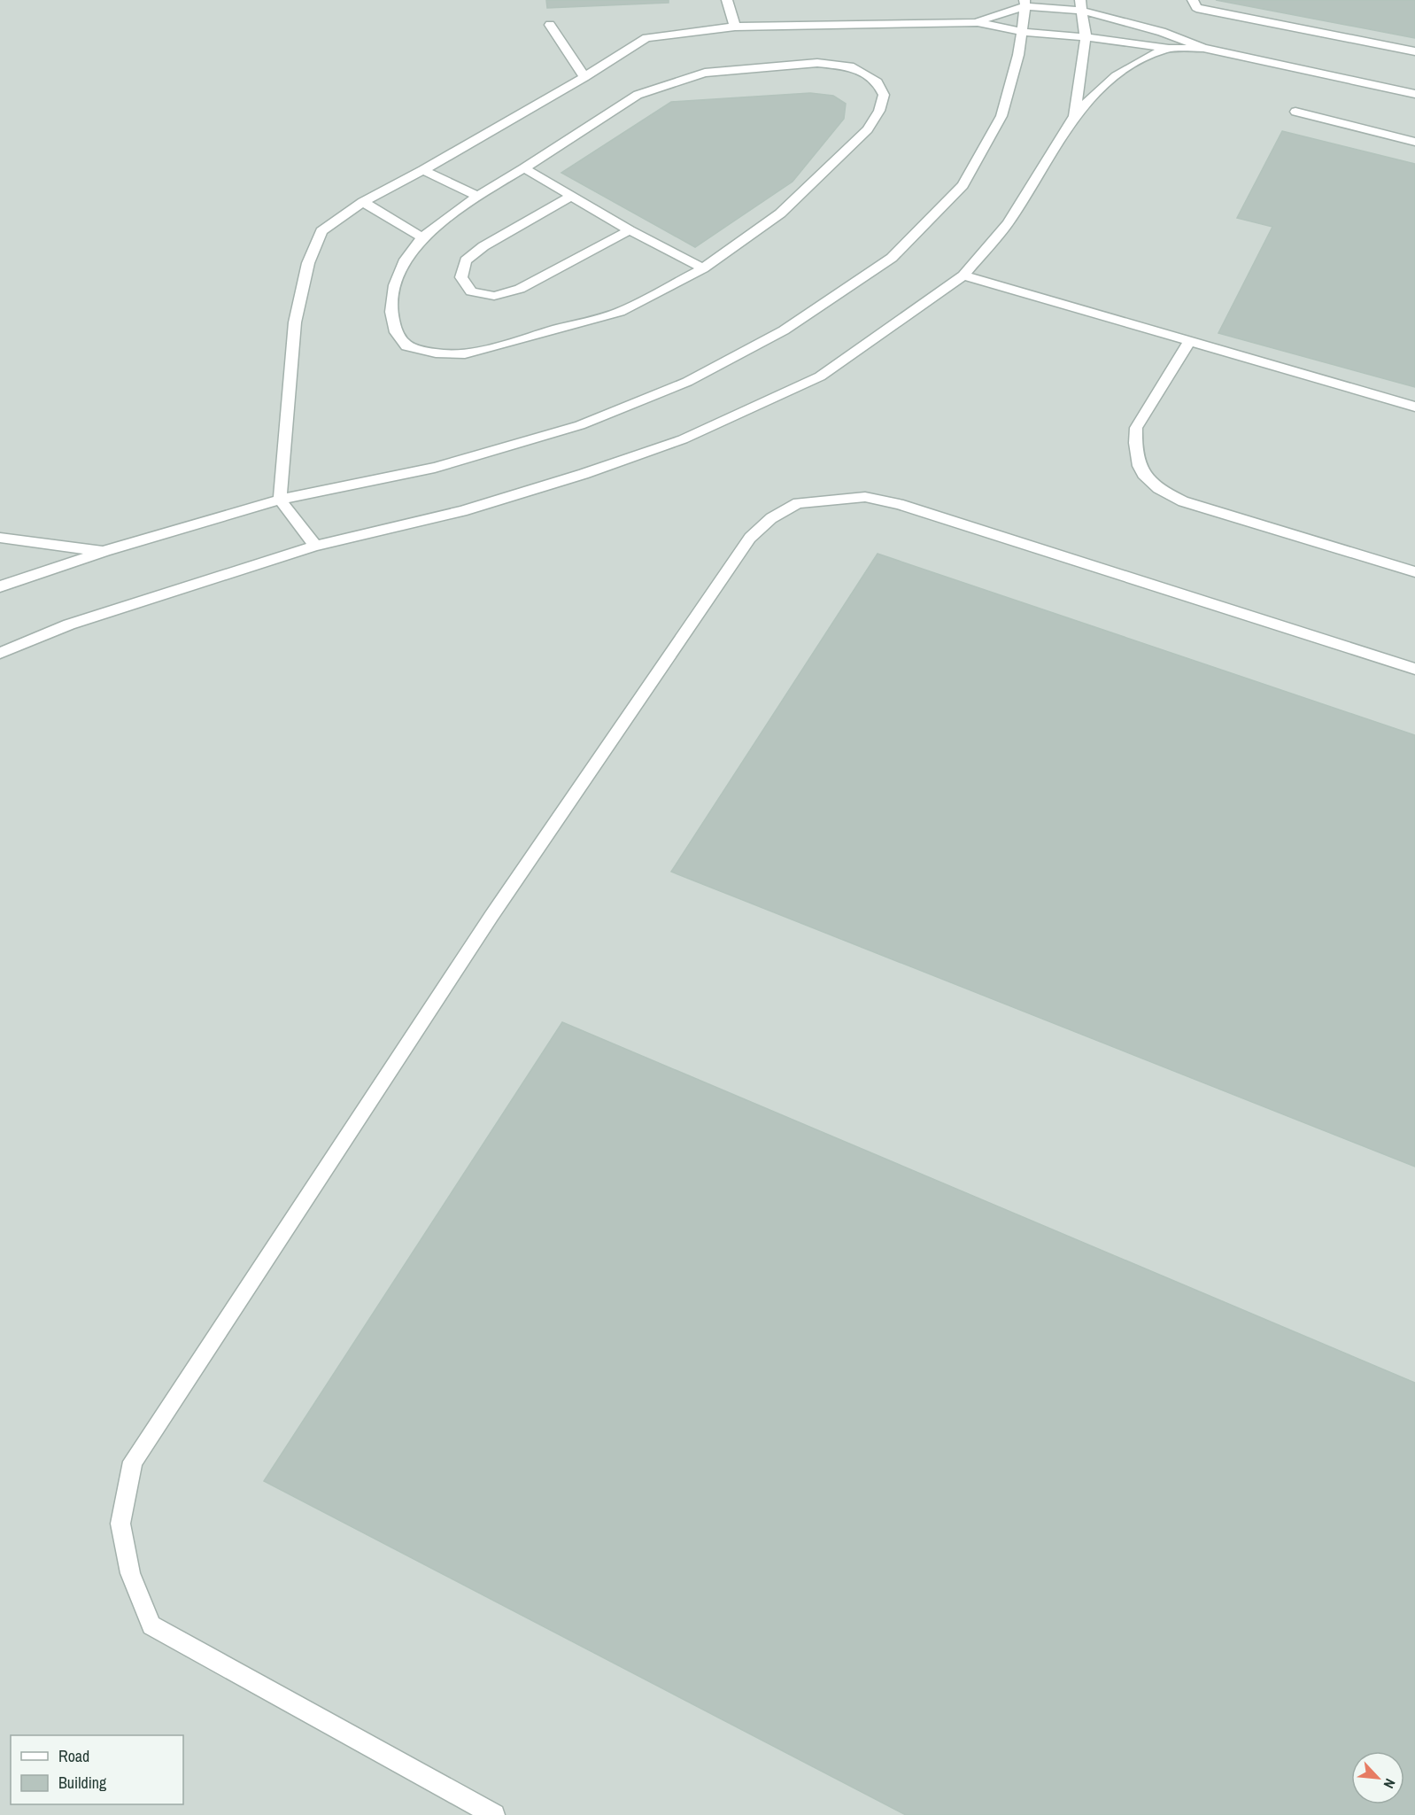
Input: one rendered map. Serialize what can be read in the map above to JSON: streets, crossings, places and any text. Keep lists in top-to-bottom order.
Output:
{
  "legend": ["Road", "Building"],
  "north": "bottom right"
}
